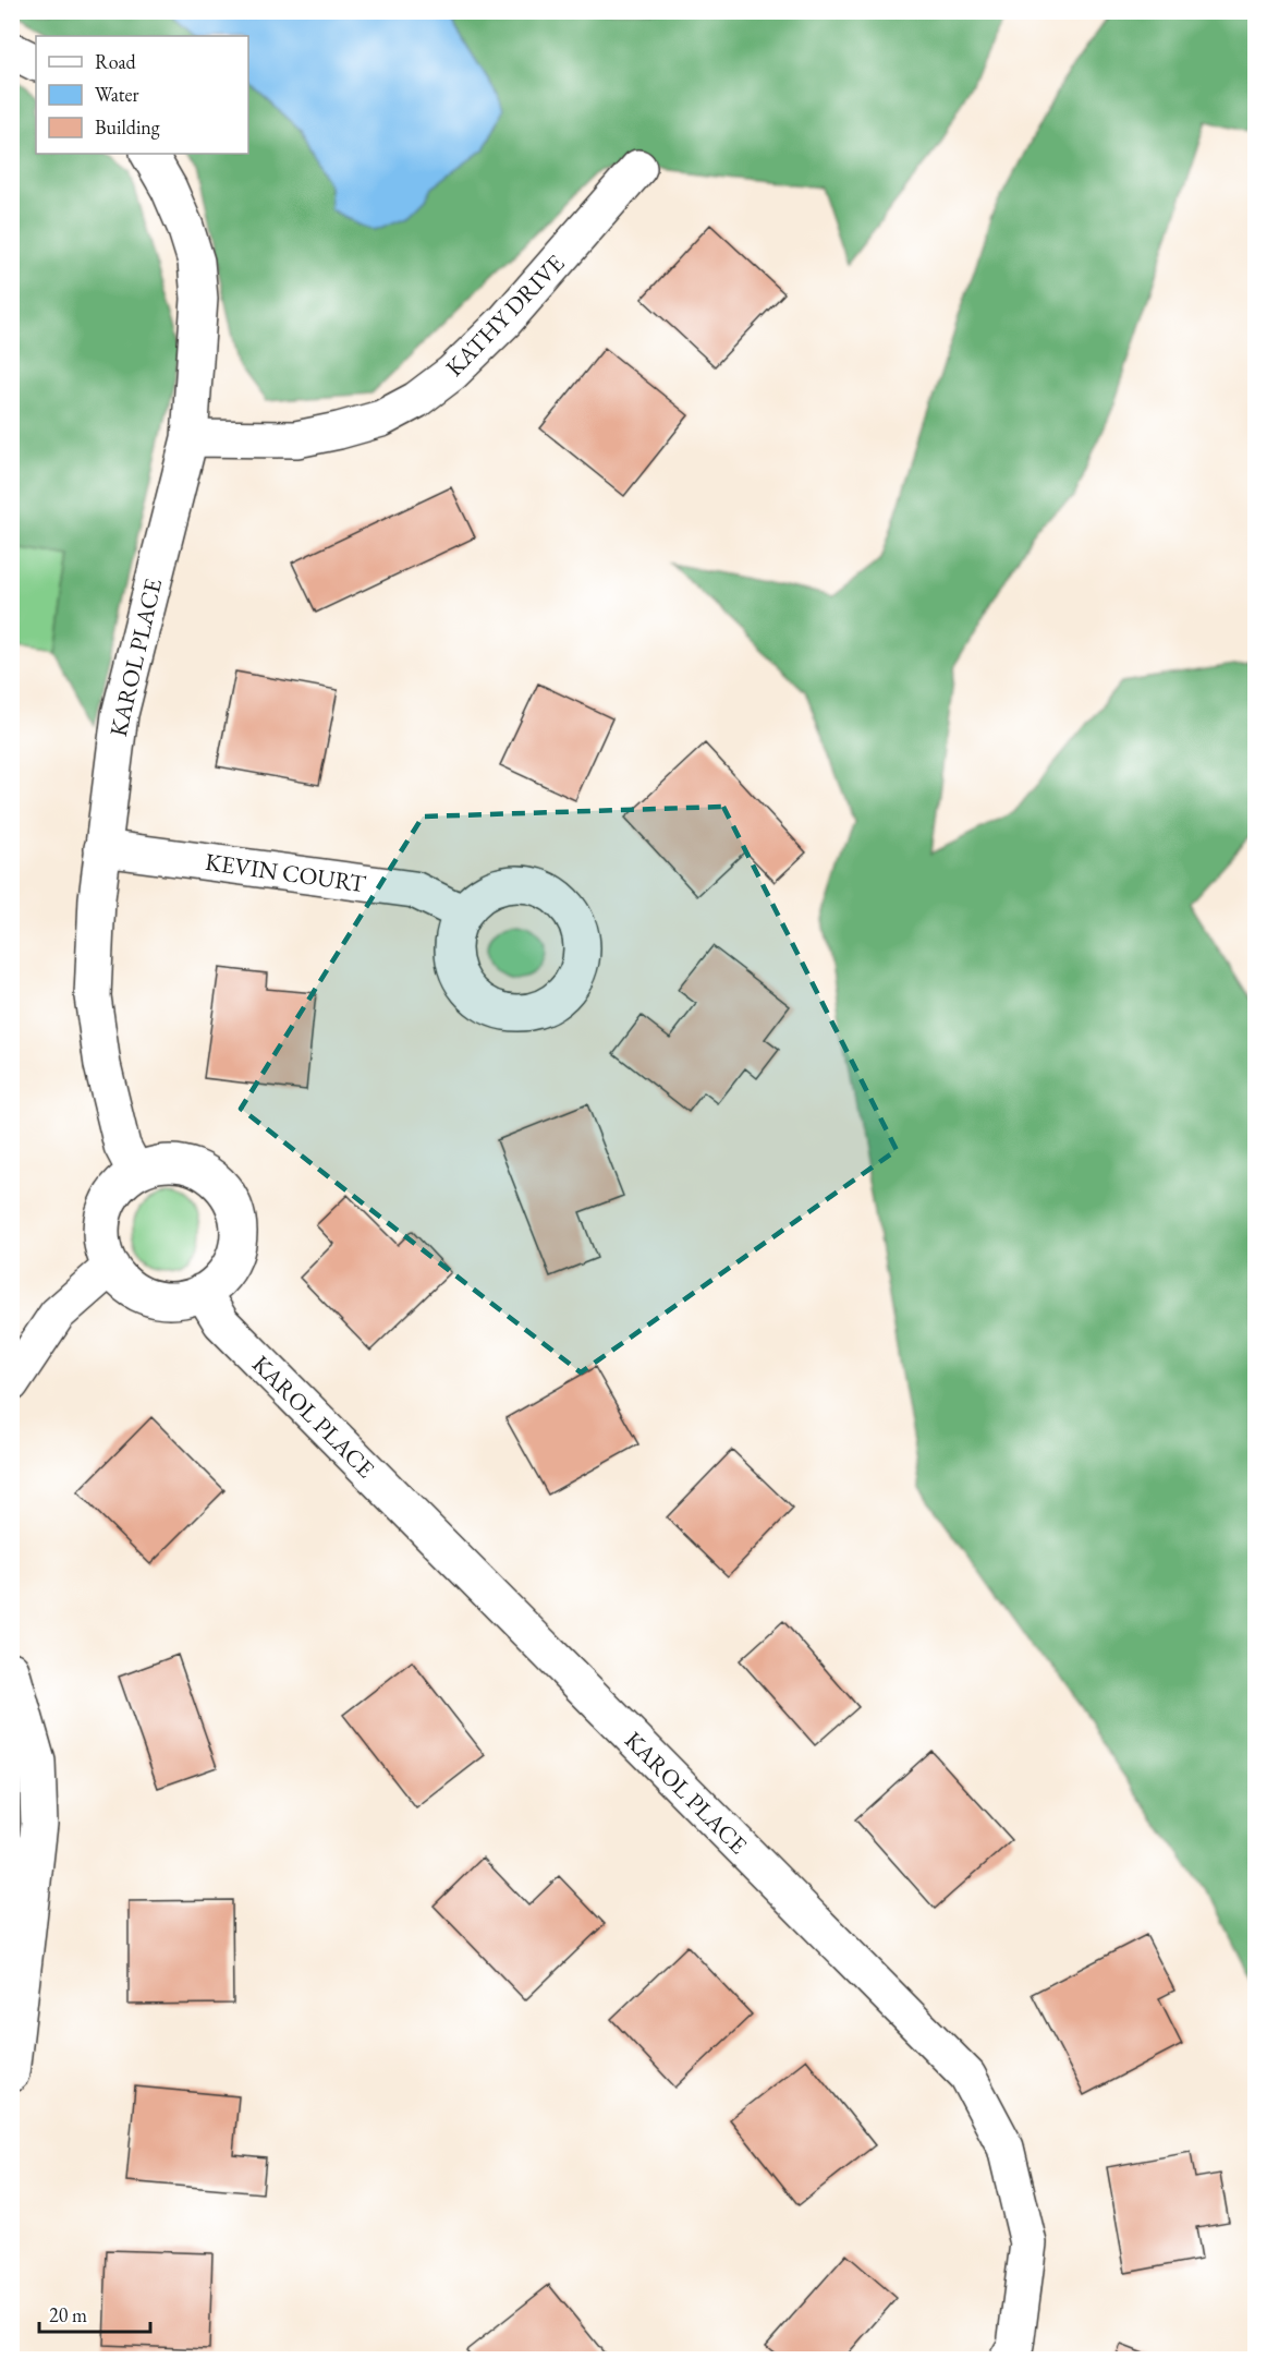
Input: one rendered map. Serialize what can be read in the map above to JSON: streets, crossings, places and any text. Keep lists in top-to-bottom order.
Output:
{
  "streets": {
    "street": ["KATHY DRIVE", "KAROL PLACE", "KEVIN COURT"]
  },
  "crossings": [
    ["KATHY DRIVE", "KAROL PLACE"],
    ["KAROL PLACE", "KEVIN COURT"]
  ],
  "legend": ["Road", "Water", "Building"],
  "scale_bar": "20 m"
}
